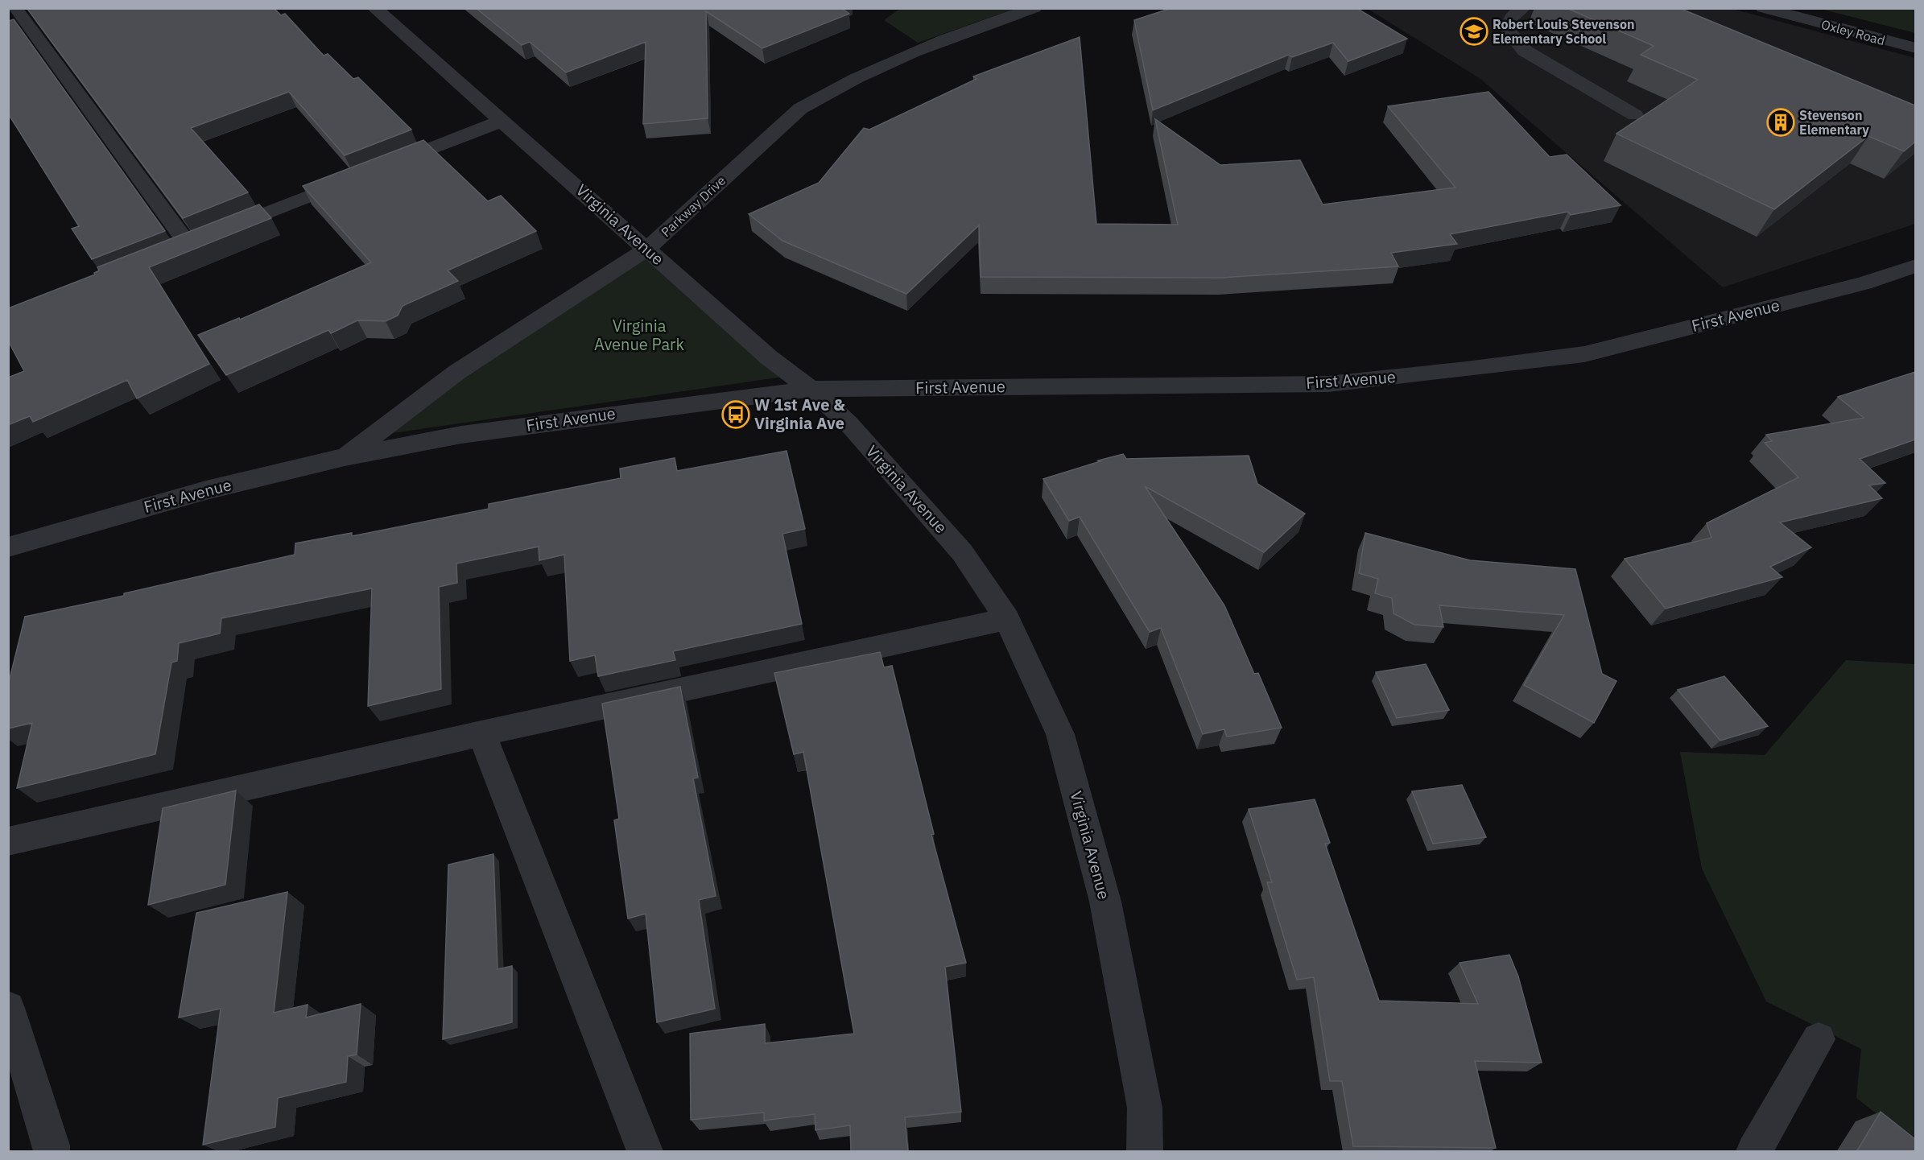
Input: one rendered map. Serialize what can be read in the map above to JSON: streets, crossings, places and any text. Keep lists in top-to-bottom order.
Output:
{
  "streets": {
    "street": [
      "Oxley Road",
      "Parkway Drive",
      "Virginia Avenue",
      "First Avenue"
    ]
  },
  "crossings": [
    ["Parkway Drive", "Virginia Avenue"],
    ["Parkway Drive", "First Avenue"],
    ["Virginia Avenue", "First Avenue"]
  ],
  "parks": ["Virginia Avenue Park"],
  "places": {
    "school or university": ["Robert Louis Stevenson Elementary School"],
    "building": ["Stevenson Elementary"],
    "bus stop": ["W 1st Ave & Virginia Ave"]
  }
}
